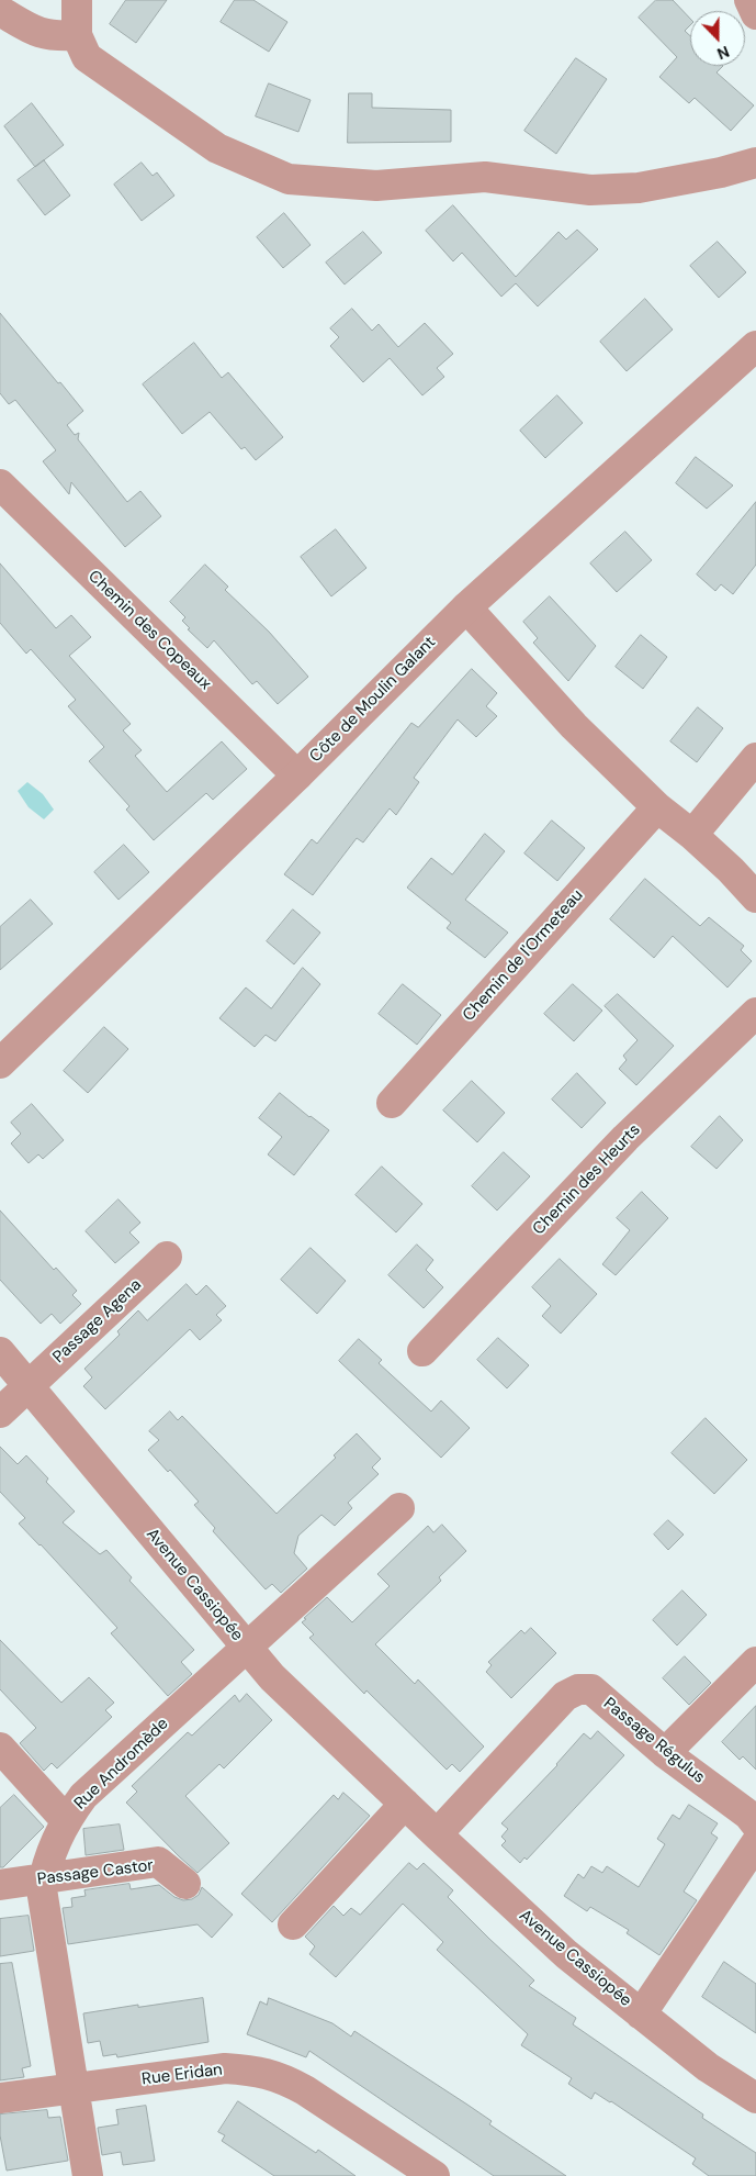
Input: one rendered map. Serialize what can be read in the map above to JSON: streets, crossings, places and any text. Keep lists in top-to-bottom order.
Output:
{
  "streets": {
    "street": [
      "Chemin des Copeaux",
      "Côte de Moulin Galant",
      "Chemin de l'Ormeteau",
      "Chemin des Heurts",
      "Passage Agena",
      "Avenue Cassiopée",
      "Passage Régulus",
      "Rue Andromède",
      "Passage Castor",
      "Rue Eridan"
    ]
  },
  "crossings": [
    ["Chemin des Copeaux", "Côte de Moulin Galant"],
    ["Passage Agena", "Avenue Cassiopée"],
    ["Avenue Cassiopée", "Passage Régulus"],
    ["Avenue Cassiopée", "Rue Andromède"],
    ["Rue Andromède", "Passage Castor"],
    ["Rue Andromède", "Rue Eridan"]
  ],
  "north": "bottom"
}
